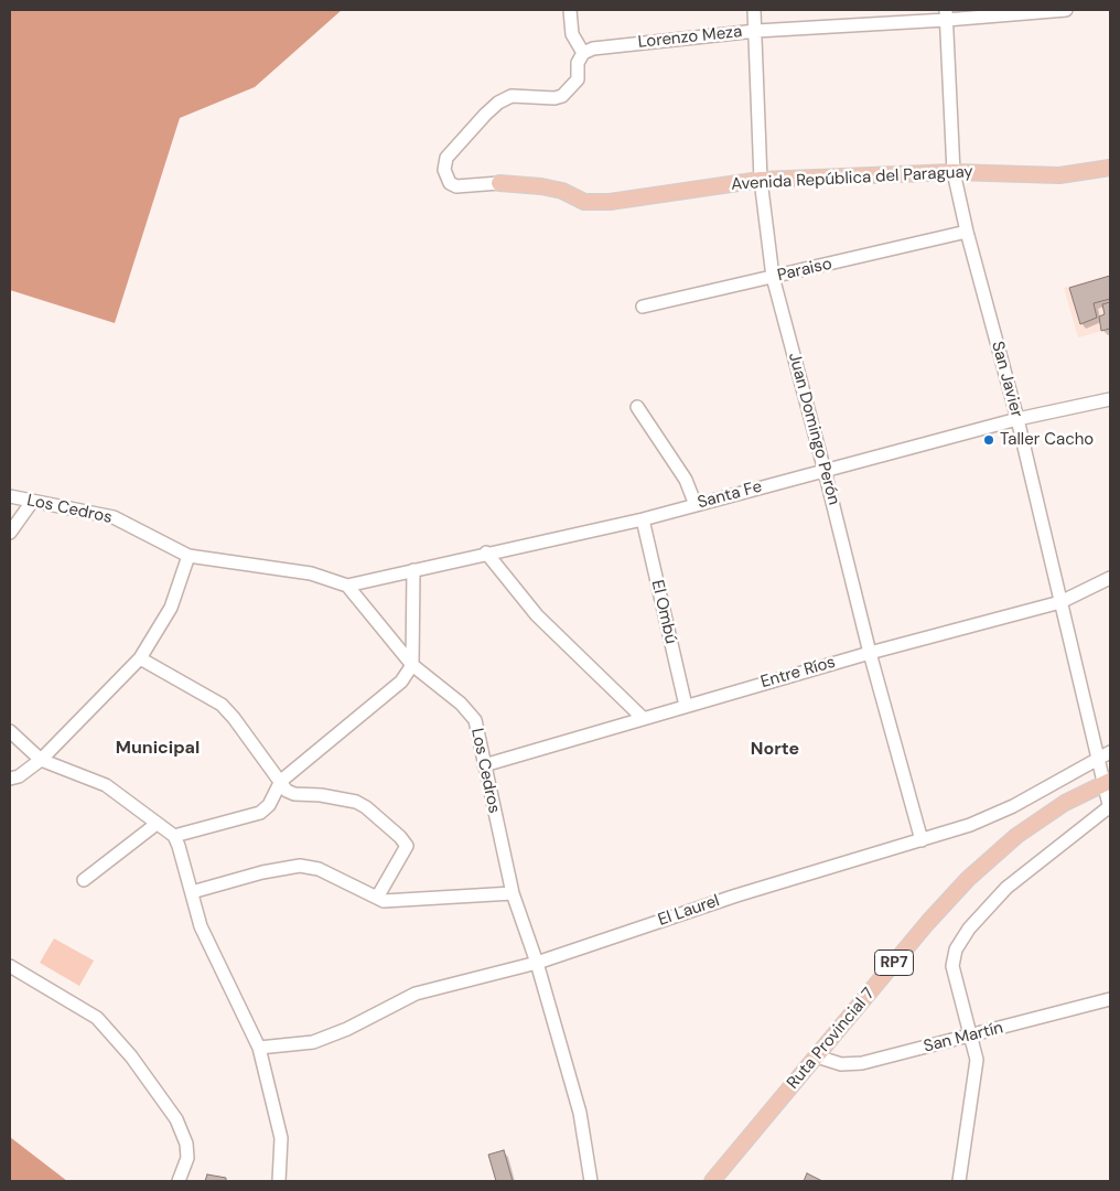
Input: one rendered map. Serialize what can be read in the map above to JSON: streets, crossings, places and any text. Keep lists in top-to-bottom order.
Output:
{
  "streets": {
    "main road": ["Avenida República del Paraguay", "RP7", "Ruta Provincial 7"],
    "street": [
      "Lorenzo Meza",
      "Paraiso",
      "San Javier",
      "Juan Domingo Perón",
      "Santa Fe",
      "Los Cedros",
      "El Ombú",
      "Entre Ríos",
      "El Laurel",
      "San Martín"
    ]
  },
  "crossings": [
    ["Lorenzo Meza", "San Javier"],
    ["Lorenzo Meza", "Juan Domingo Perón"],
    ["Avenida República del Paraguay", "San Javier"],
    ["Avenida República del Paraguay", "Juan Domingo Perón"],
    ["Paraiso", "San Javier"],
    ["Paraiso", "Juan Domingo Perón"],
    ["San Javier", "Santa Fe"],
    ["San Javier", "Entre Ríos"],
    ["San Javier", "El Laurel"],
    ["San Javier", "Ruta Provincial 7"],
    ["Juan Domingo Perón", "Santa Fe"],
    ["Juan Domingo Perón", "Entre Ríos"],
    ["Juan Domingo Perón", "El Laurel"],
    ["Santa Fe", "Los Cedros"],
    ["Santa Fe", "El Ombú"],
    ["Los Cedros", "Entre Ríos"],
    ["Los Cedros", "El Laurel"],
    ["El Ombú", "Entre Ríos"],
    ["San Martín", "Ruta Provincial 7"]
  ],
  "districts": ["Municipal", "Norte"],
  "places": ["Taller Cacho"]
}
